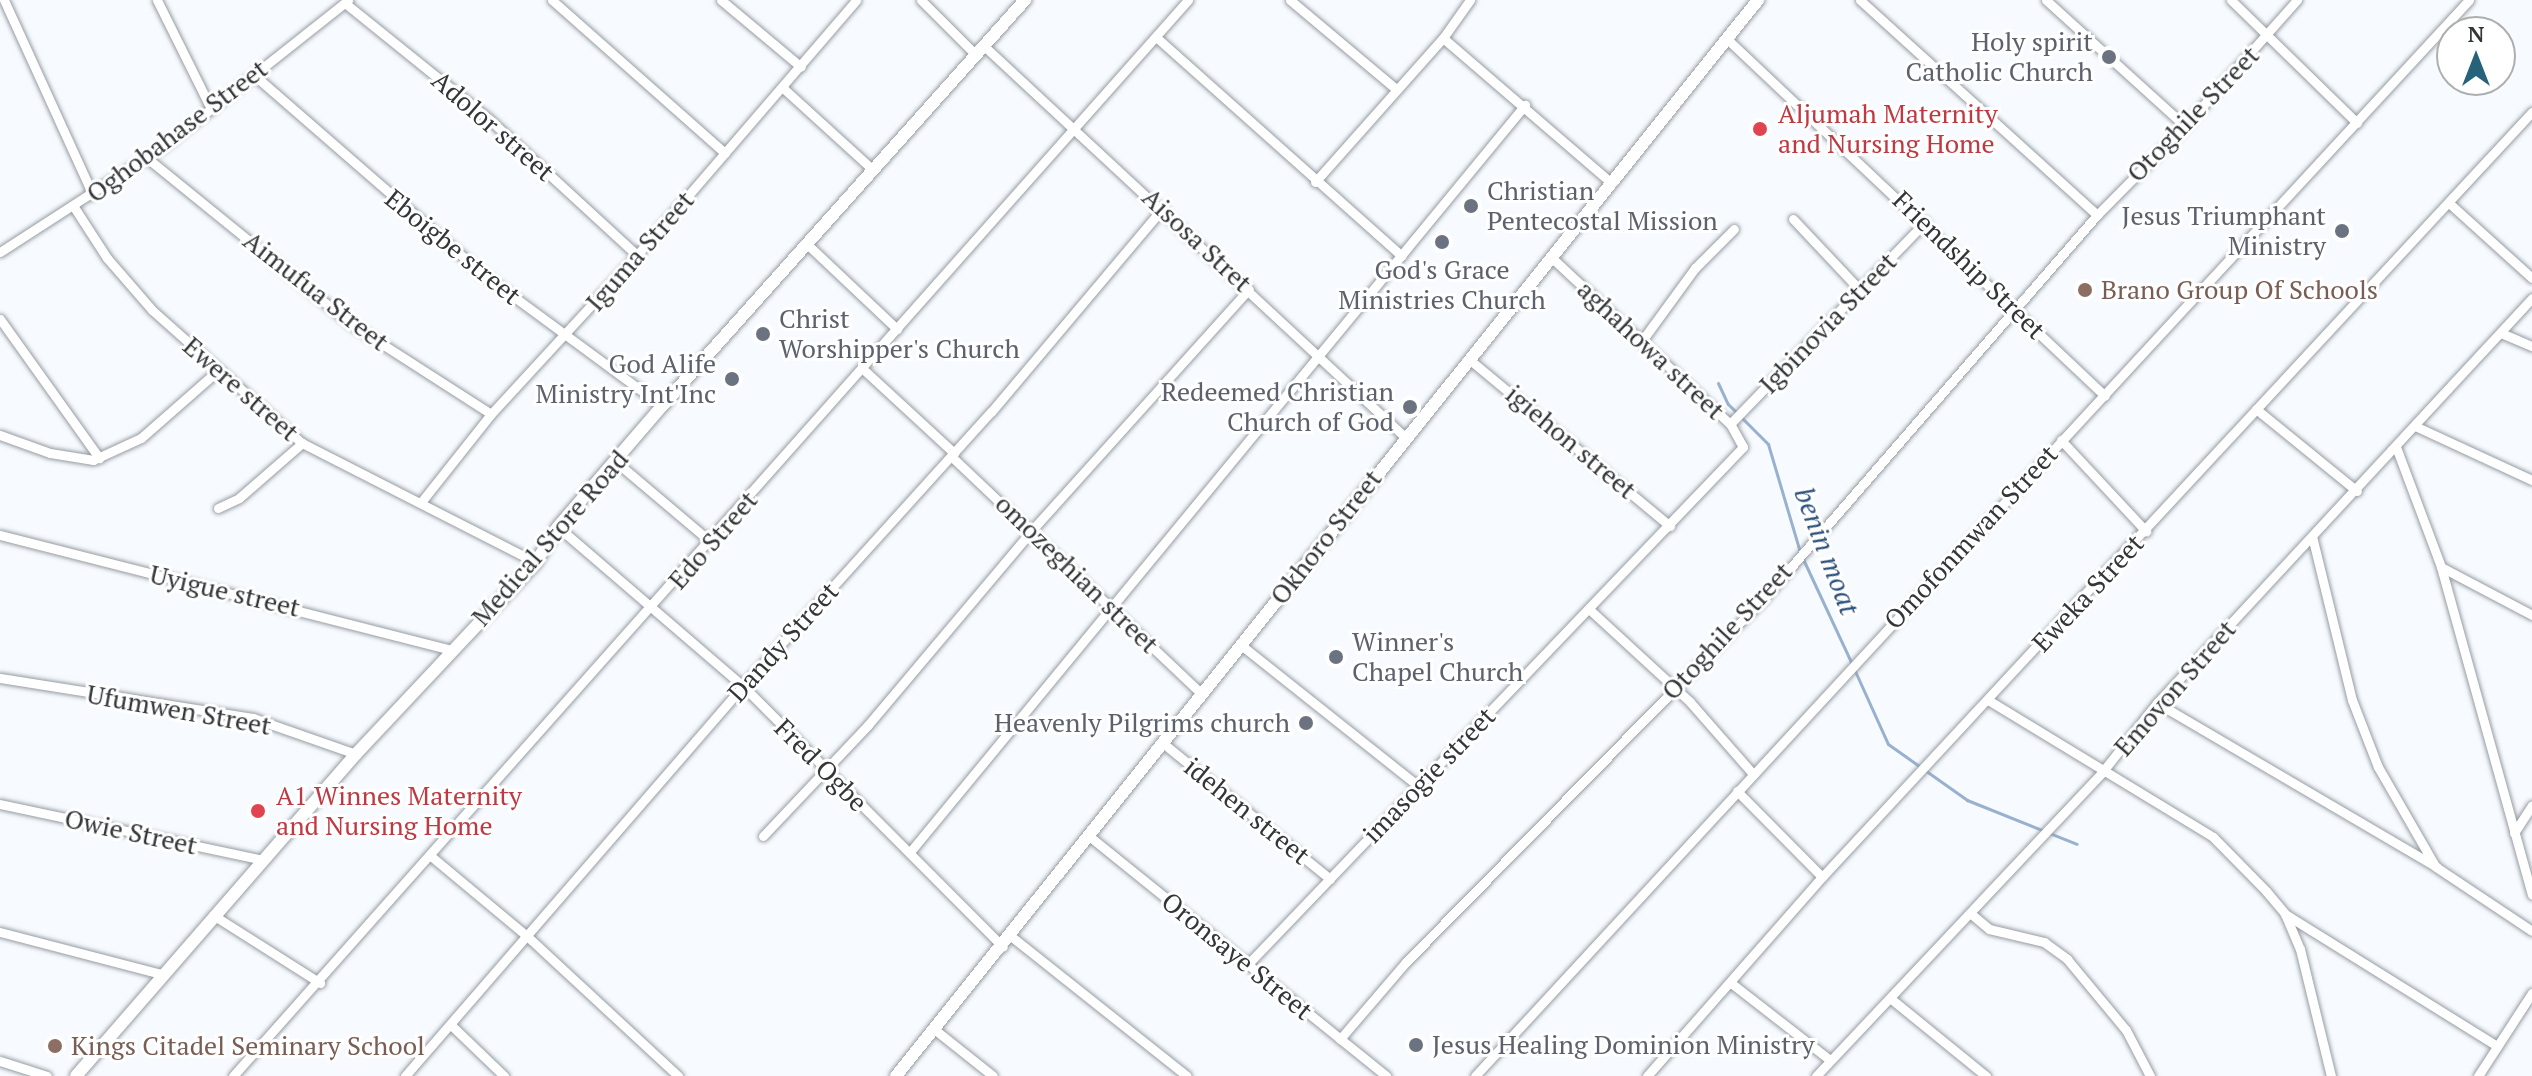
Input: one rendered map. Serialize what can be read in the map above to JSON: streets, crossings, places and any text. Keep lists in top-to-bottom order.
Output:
{
  "streets": {
    "street": [
      "Otoghile Street",
      "Adolor street",
      "Oghobahase Street",
      "Aisosa Stret",
      "Eboigbe street",
      "Iguma Street",
      "Friendship Street",
      "Aimufua Street",
      "Igbinovia Street",
      "aghahowa street",
      "Ewere street",
      "igiehon street",
      "Okhoro Street",
      "Omofonmwan Street",
      "Medical Store Road",
      "Edo Street",
      "omozeghian street",
      "Uyigue street",
      "Eweka Street",
      "Dandy Street",
      "Emovon Street",
      "Ufumwen Street",
      "Fred Ogbe",
      "imasogie street",
      "idehen street",
      "Owie Street",
      "Oronsaye Street"
    ]
  },
  "crossings": [
    ["Otoghile Street", "Friendship Street"],
    ["Otoghile Street", "Oronsaye Street"],
    ["Adolor street", "Oghobahase Street"],
    ["Adolor street", "Iguma Street"],
    ["Oghobahase Street", "Eboigbe street"],
    ["Oghobahase Street", "Aimufua Street"],
    ["Oghobahase Street", "Ewere street"],
    ["Aisosa Stret", "Okhoro Street"],
    ["Aisosa Stret", "Medical Store Road"],
    ["Aisosa Stret", "Edo Street"],
    ["Aisosa Stret", "Dandy Street"],
    ["Eboigbe street", "Iguma Street"],
    ["Eboigbe street", "Medical Store Road"],
    ["Iguma Street", "Aimufua Street"],
    ["Iguma Street", "Ewere street"],
    ["Friendship Street", "Igbinovia Street"],
    ["Friendship Street", "Okhoro Street"],
    ["Friendship Street", "Omofonmwan Street"],
    ["Igbinovia Street", "aghahowa street"],
    ["aghahowa street", "Okhoro Street"],
    ["aghahowa street", "imasogie street"],
    ["Ewere street", "Medical Store Road"],
    ["igiehon street", "Okhoro Street"],
    ["igiehon street", "imasogie street"],
    ["Okhoro Street", "omozeghian street"],
    ["Okhoro Street", "Fred Ogbe"],
    ["Okhoro Street", "idehen street"],
    ["Okhoro Street", "Oronsaye Street"],
    ["Medical Store Road", "Uyigue street"],
    ["Medical Store Road", "Ufumwen Street"],
    ["Medical Store Road", "Fred Ogbe"],
    ["Medical Store Road", "Owie Street"],
    ["Edo Street", "omozeghian street"],
    ["Edo Street", "Fred Ogbe"],
    ["omozeghian street", "Dandy Street"],
    ["Dandy Street", "Fred Ogbe"],
    ["imasogie street", "idehen street"],
    ["imasogie street", "Oronsaye Street"]
  ],
  "water": ["benin moat"],
  "places": [
    "Holy spirit Catholic Church",
    "Aljumah Maternity and Nursing Home",
    "Christian Pentecostal Mission",
    "Jesus Triumphant Ministry",
    "God's Grace Ministries Church",
    "Brano Group Of Schools",
    "Christ Worshipper's Church",
    "God Alife Ministry Int'Inc",
    "Redeemed Christian Church of God",
    "Winner's Chapel Church",
    "Heavenly Pilgrims church",
    "A1 Winnes Maternity and Nursing Home",
    "Jesus Healing Dominion Ministry",
    "Kings Citadel Seminary School"
  ],
  "north": "top"
}
